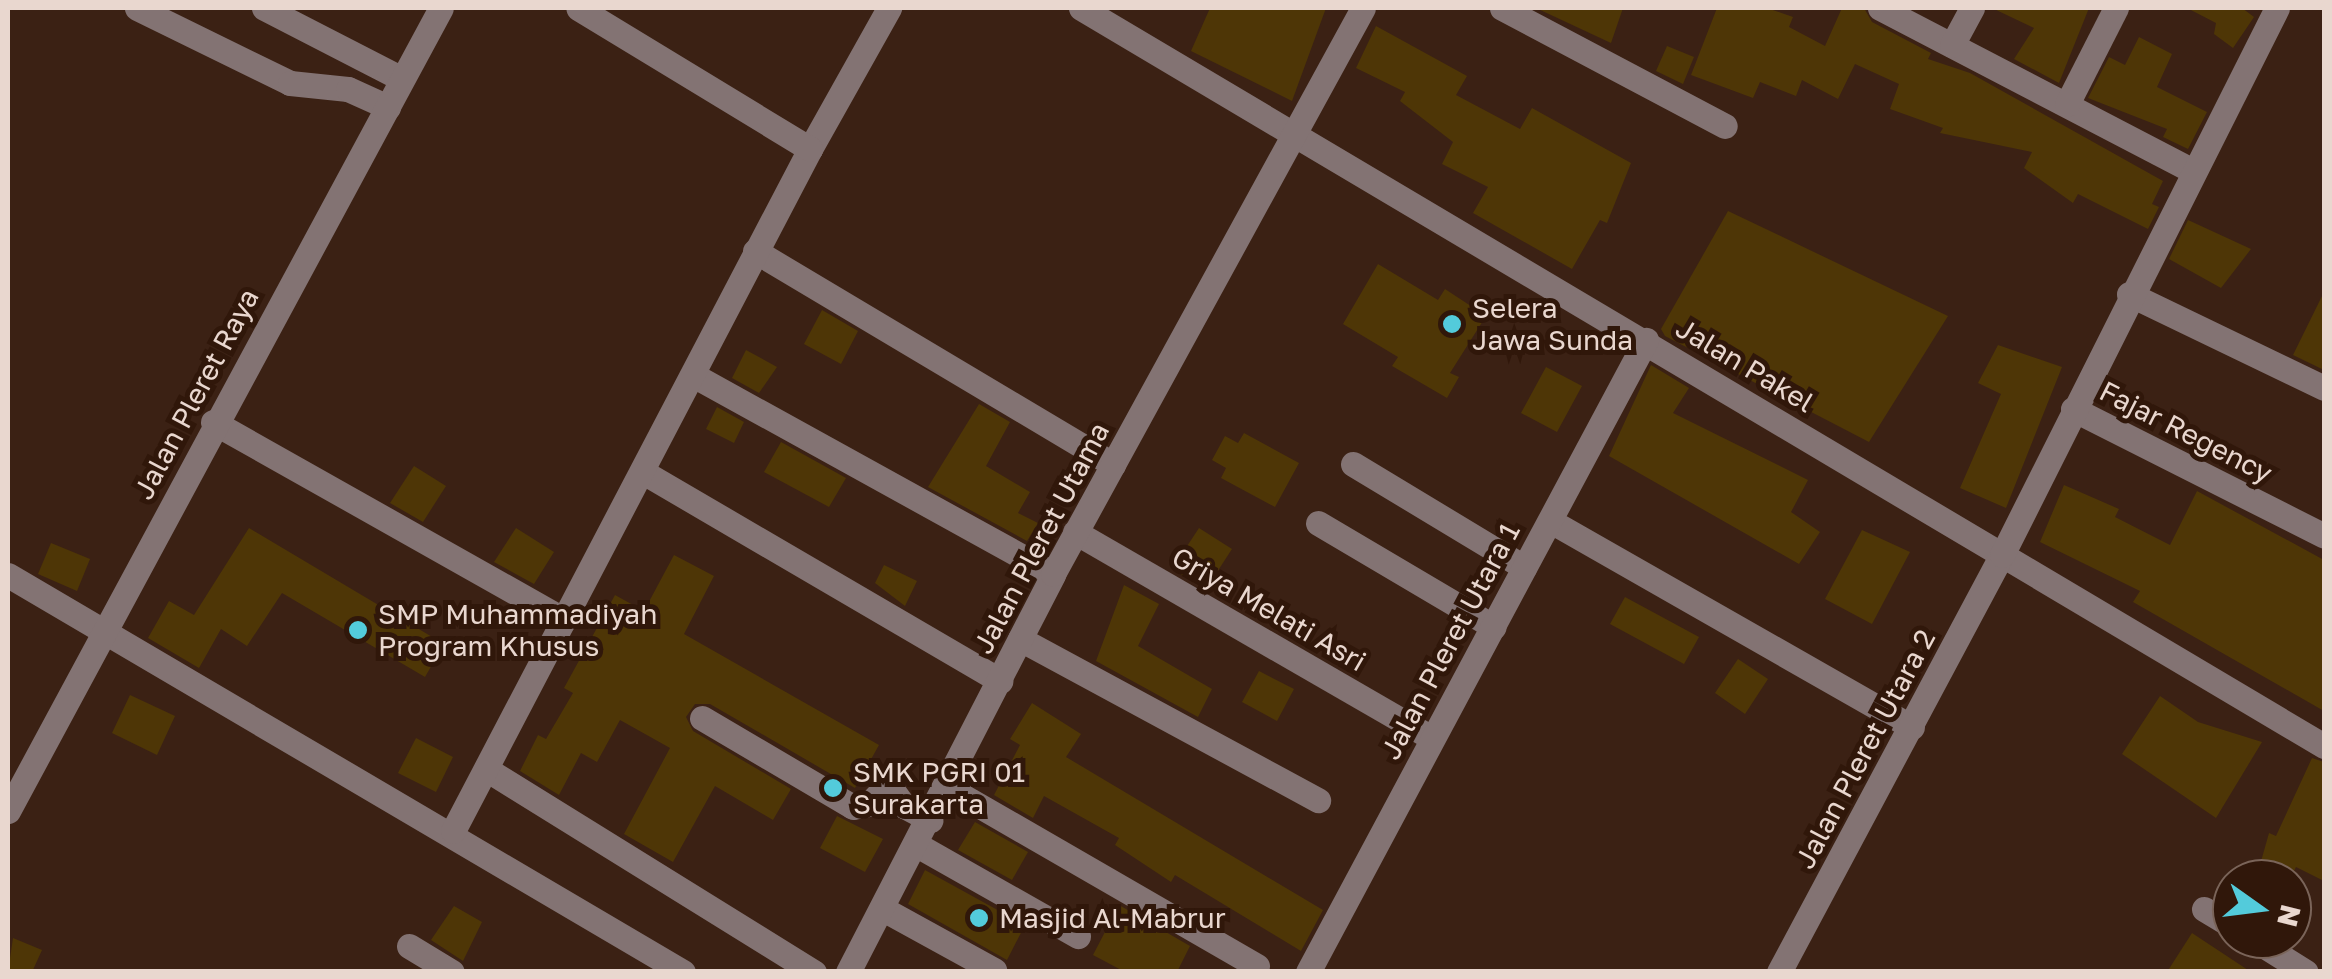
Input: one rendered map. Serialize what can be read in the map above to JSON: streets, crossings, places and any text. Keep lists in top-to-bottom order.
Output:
{
  "streets": {
    "street": [
      "Jalan Pakel",
      "Jalan Pleret Raya",
      "Fajar Regency",
      "Jalan Pleret Utama",
      "Griya Melati Asri",
      "Jalan Pleret Utara 1",
      "Jalan Pleret Utara 2"
    ]
  },
  "crossings": [
    ["Jalan Pakel", "Jalan Pleret Utama"],
    ["Jalan Pakel", "Jalan Pleret Utara 1"],
    ["Jalan Pakel", "Jalan Pleret Utara 2"],
    ["Fajar Regency", "Jalan Pleret Utara 2"],
    ["Jalan Pleret Utama", "Griya Melati Asri"],
    ["Griya Melati Asri", "Jalan Pleret Utara 1"]
  ],
  "places": [
    "Selera Jawa Sunda",
    "SMP Muhammadiyah Program Khusus",
    "SMK PGRI 01 Surakarta",
    "Masjid Al-Mabrur"
  ],
  "north": "right"
}
